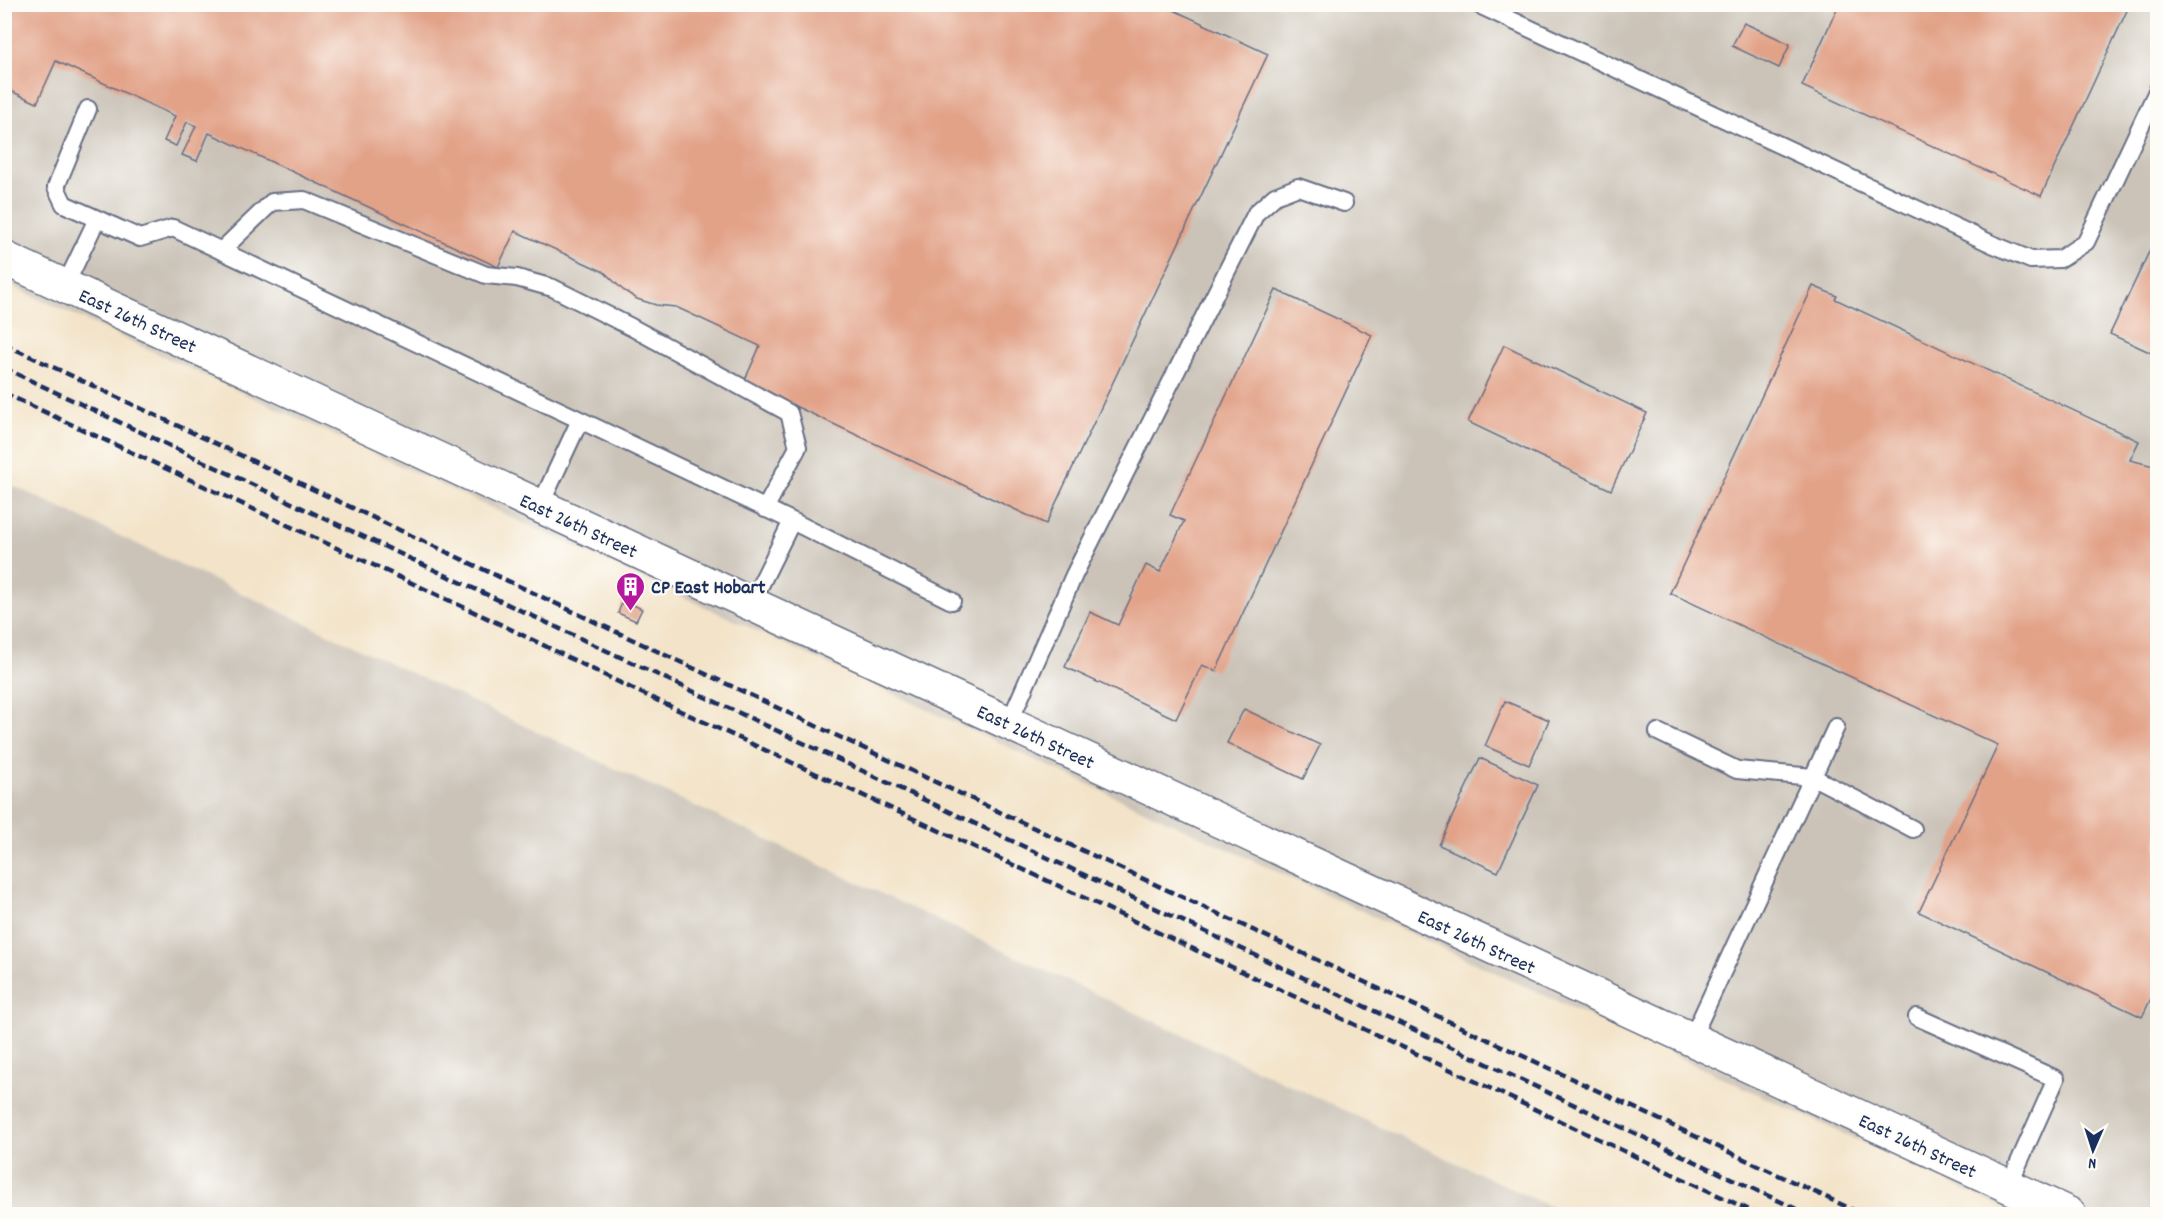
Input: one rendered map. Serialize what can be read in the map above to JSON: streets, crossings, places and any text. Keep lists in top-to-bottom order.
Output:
{
  "streets": {
    "street": ["East 26th Street"]
  },
  "places": {
    "building": ["CP East Hobart"]
  },
  "north": "bottom"
}
